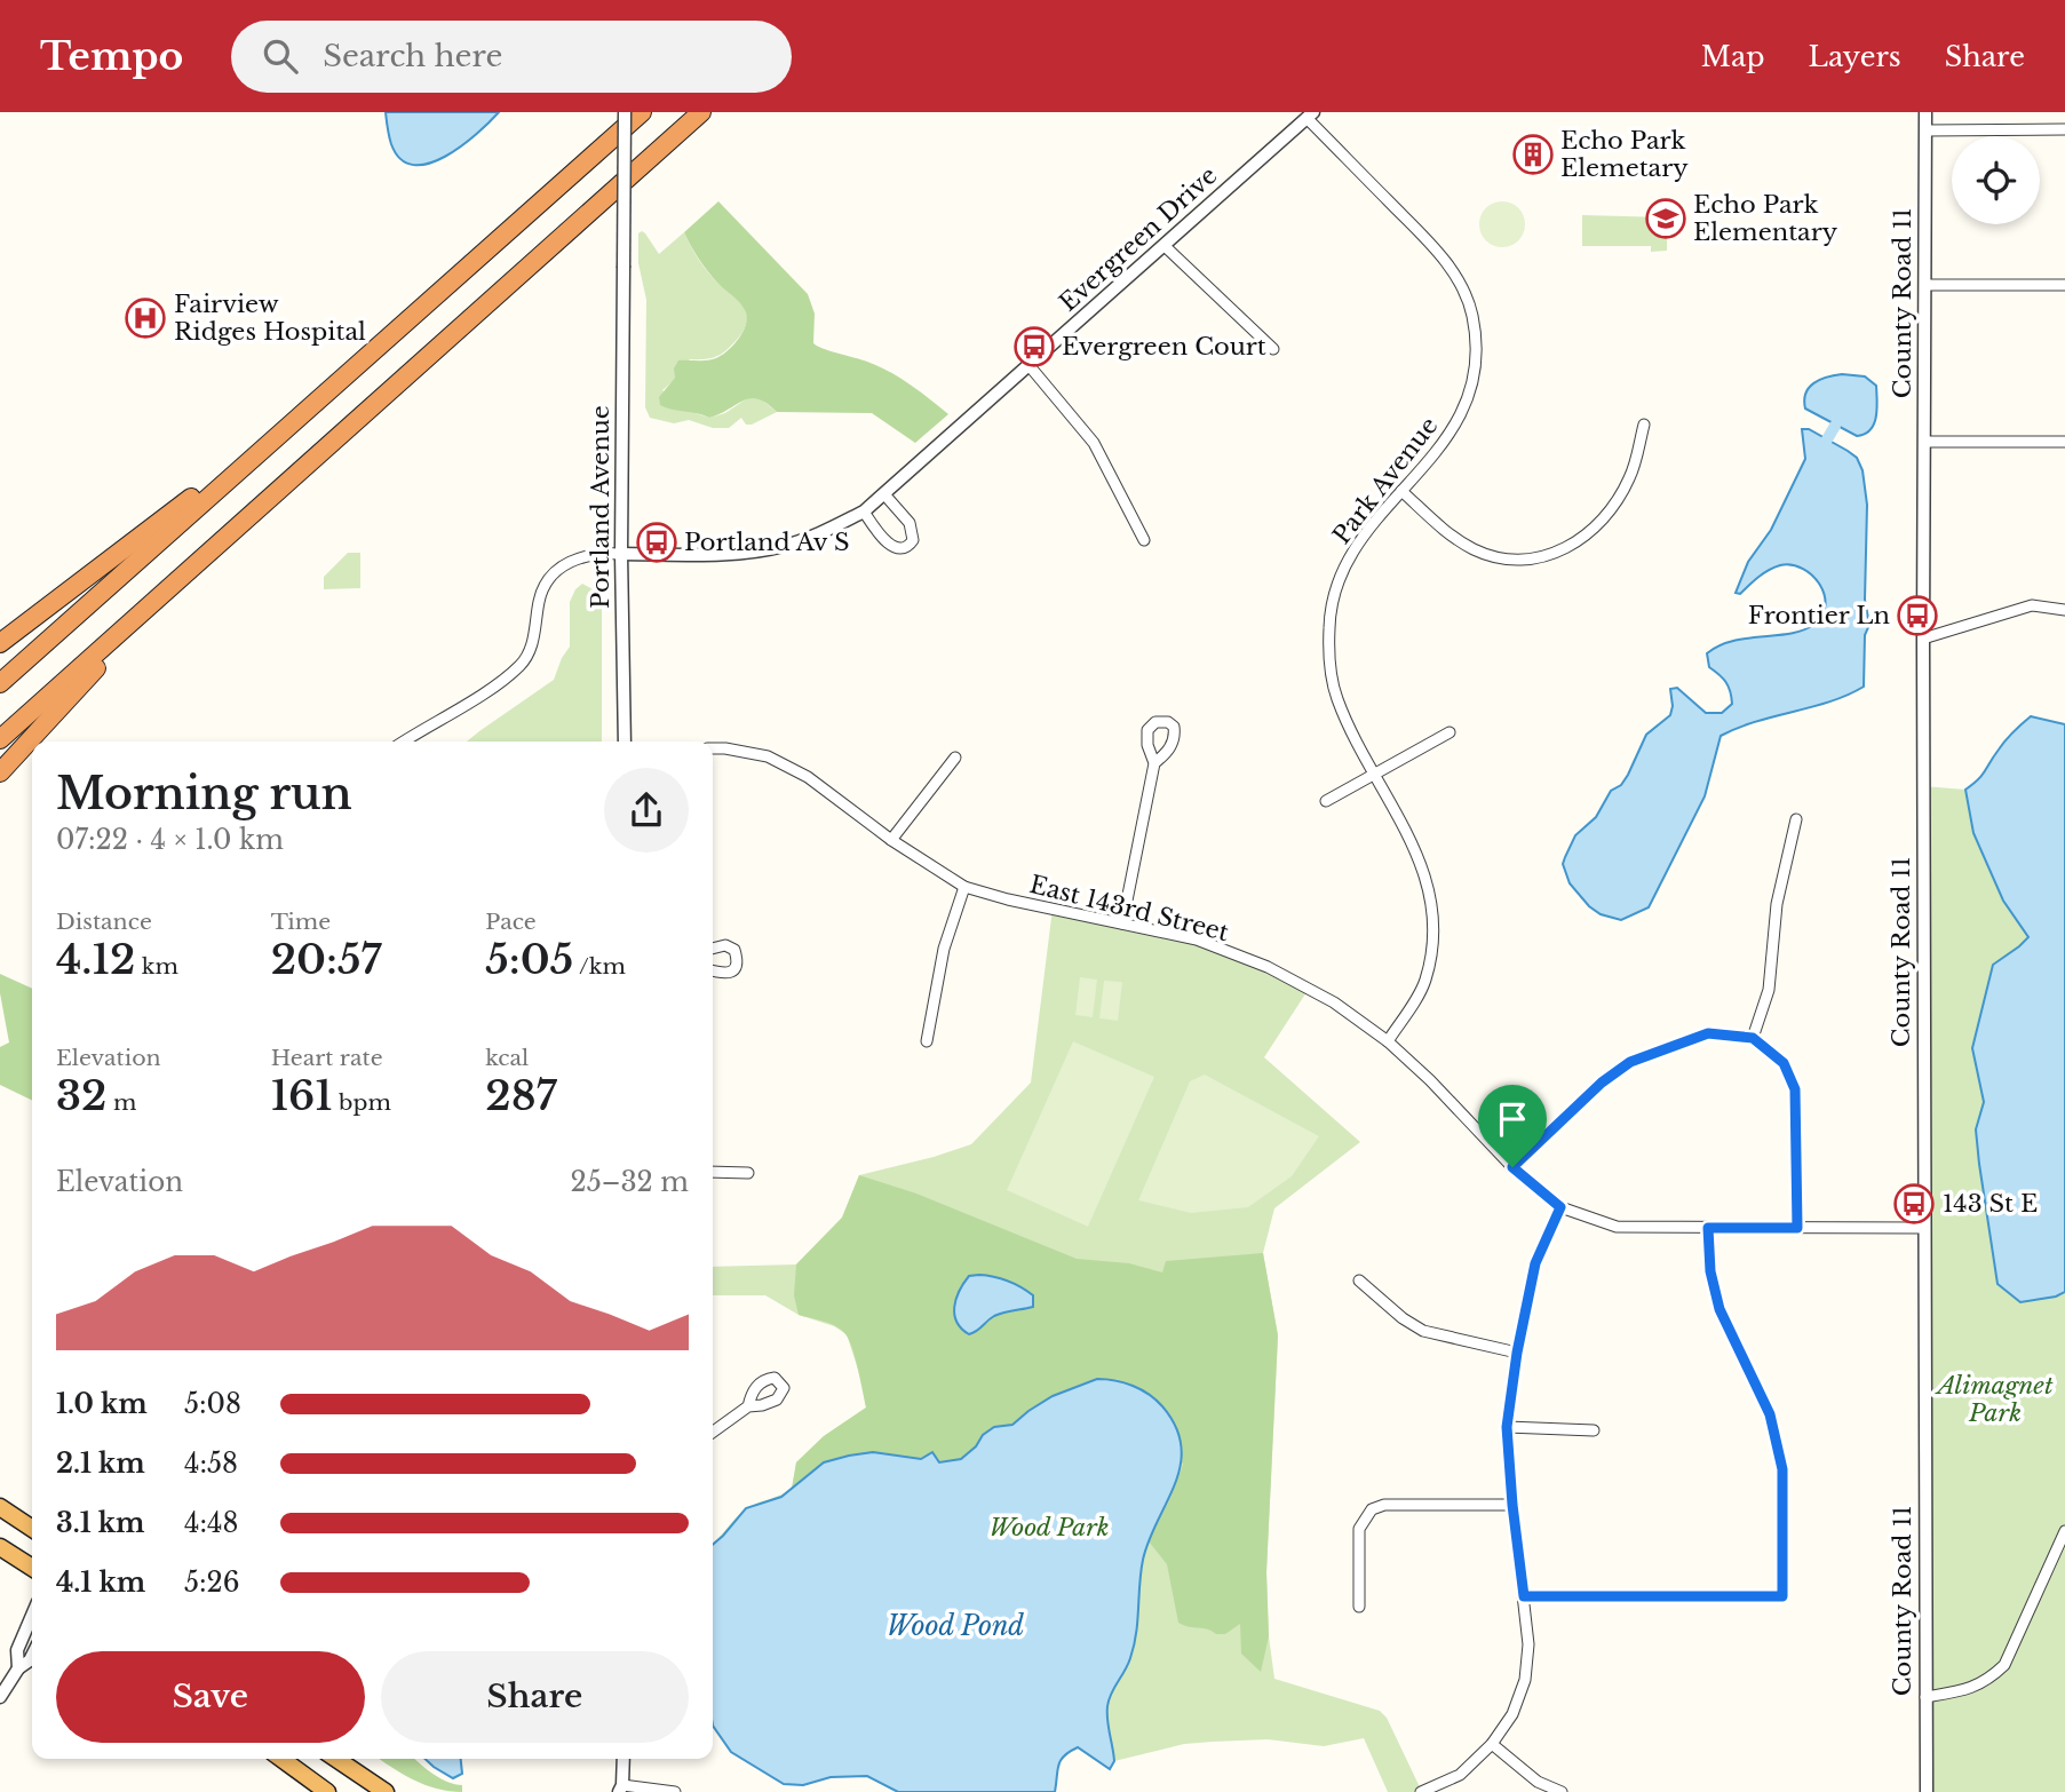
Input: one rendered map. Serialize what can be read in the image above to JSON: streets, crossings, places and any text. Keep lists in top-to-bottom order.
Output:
{
  "streets": {
    "street": [
      "Evergreen Drive",
      "County Road 11",
      "Park Avenue",
      "Portland Avenue",
      "East 143rd Street"
    ]
  },
  "crossings": [
    ["Evergreen Drive", "Park Avenue"],
    ["Evergreen Drive", "Portland Avenue"],
    ["County Road 11", "East 143rd Street"],
    ["Park Avenue", "East 143rd Street"]
  ],
  "water": ["Wood Pond"],
  "parks": ["Alimagnet Park", "Wood Park"],
  "places": {
    "building": ["Echo Park Elemetary"],
    "school or university": ["Echo Park Elementary"],
    "hospital": ["Fairview Ridges Hospital"],
    "bus stop": [
      "Evergreen Court",
      "Portland Av S",
      "Frontier Ln",
      "143 St E"
    ]
  },
  "page": {
    "header": "Tempo",
    "search": "Search here",
    "nav": ["Map", "Layers", "Share"],
    "heading": ["Morning run", "07:22 · 4 × 1.0 km"],
    "stats": [
      ["Distance", "4.12 km"],
      ["Time", "20:57"],
      ["Pace", "5:05 /km"],
      ["Elevation", "32 m"],
      ["Heart rate", "161 bpm"],
      ["kcal", "287"]
    ],
    "chart": ["Elevation", "25–32 m"],
    "list": [
      {
        "name": "1.0 km",
        "note": "5:08"
      },
      {
        "name": "2.1 km",
        "note": "4:58"
      },
      {
        "name": "3.1 km",
        "note": "4:48"
      },
      {
        "name": "4.1 km",
        "note": "5:26"
      }
    ],
    "buttons": ["Save", "Share"]
  }
}
